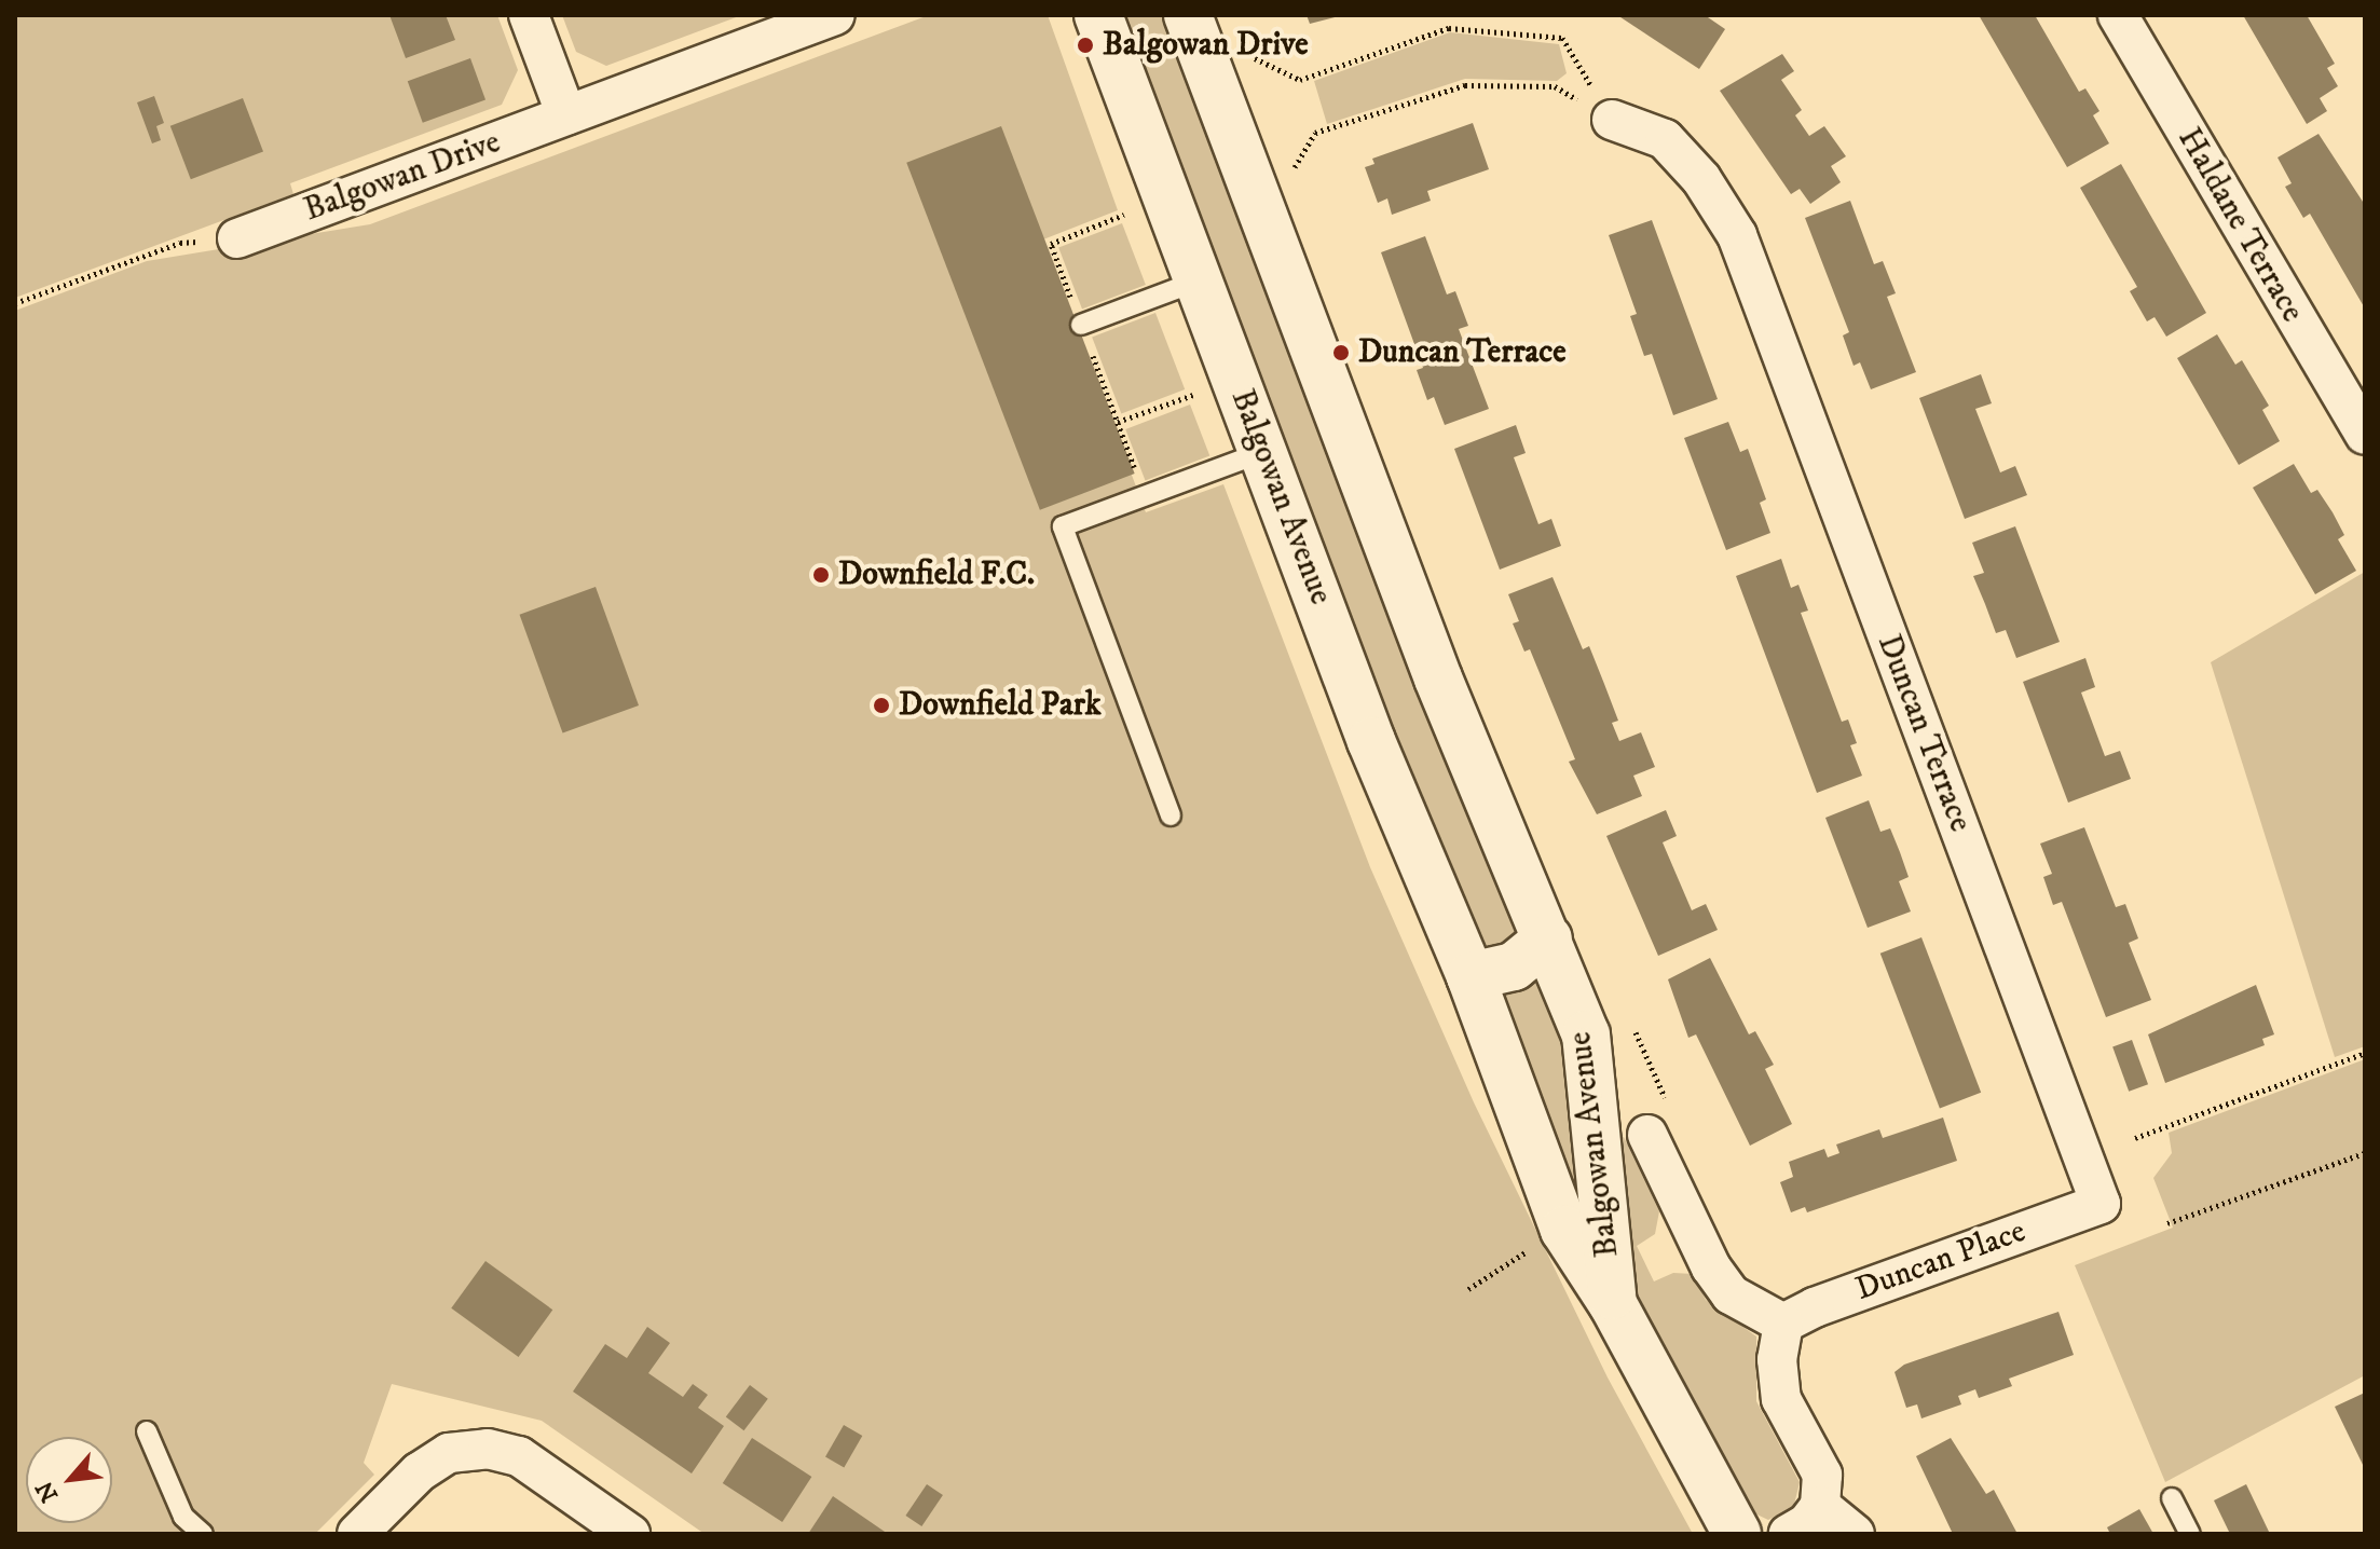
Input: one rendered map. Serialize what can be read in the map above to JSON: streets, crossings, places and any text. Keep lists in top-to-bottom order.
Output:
{
  "streets": {
    "street": [
      "Balgowan Drive",
      "Haldane Terrace",
      "Balgowan Avenue",
      "Duncan Terrace",
      "Duncan Place"
    ]
  },
  "crossings": [
    ["Balgowan Avenue", "Duncan Place"],
    ["Duncan Terrace", "Duncan Place"]
  ],
  "places": [
    "Balgowan Drive",
    "Duncan Terrace",
    "Downfield F.C.",
    "Downfield Park"
  ],
  "north": "bottom left"
}
